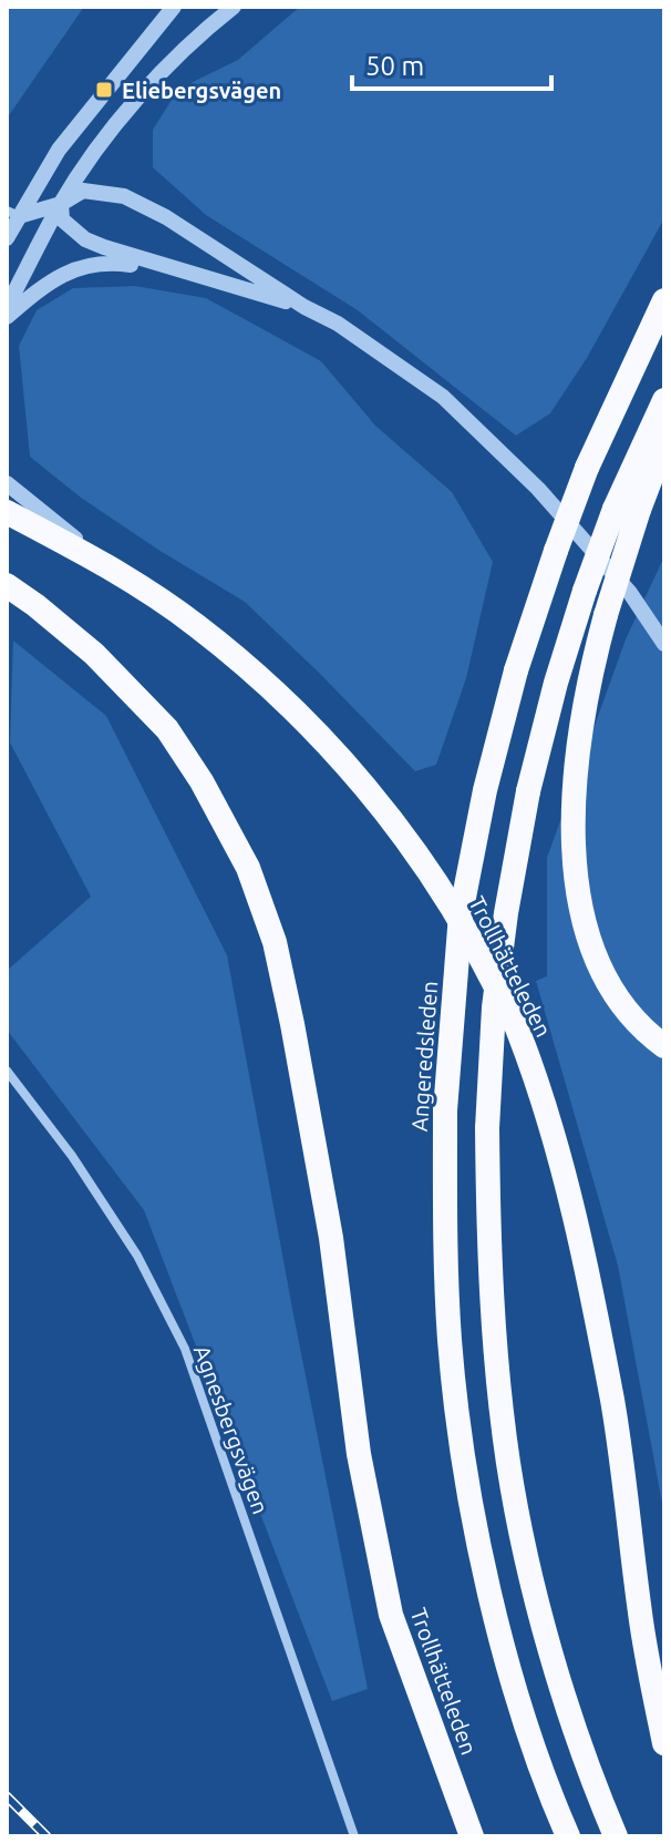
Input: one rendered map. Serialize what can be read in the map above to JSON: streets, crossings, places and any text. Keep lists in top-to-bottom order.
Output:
{
  "streets": {
    "highway": ["Trollhätteleden", "Angeredsleden"],
    "street": ["Agnesbergsvägen"]
  },
  "places": {
    "transit": ["Eliebergsvägen"]
  },
  "scale_bar": "50 m"
}
